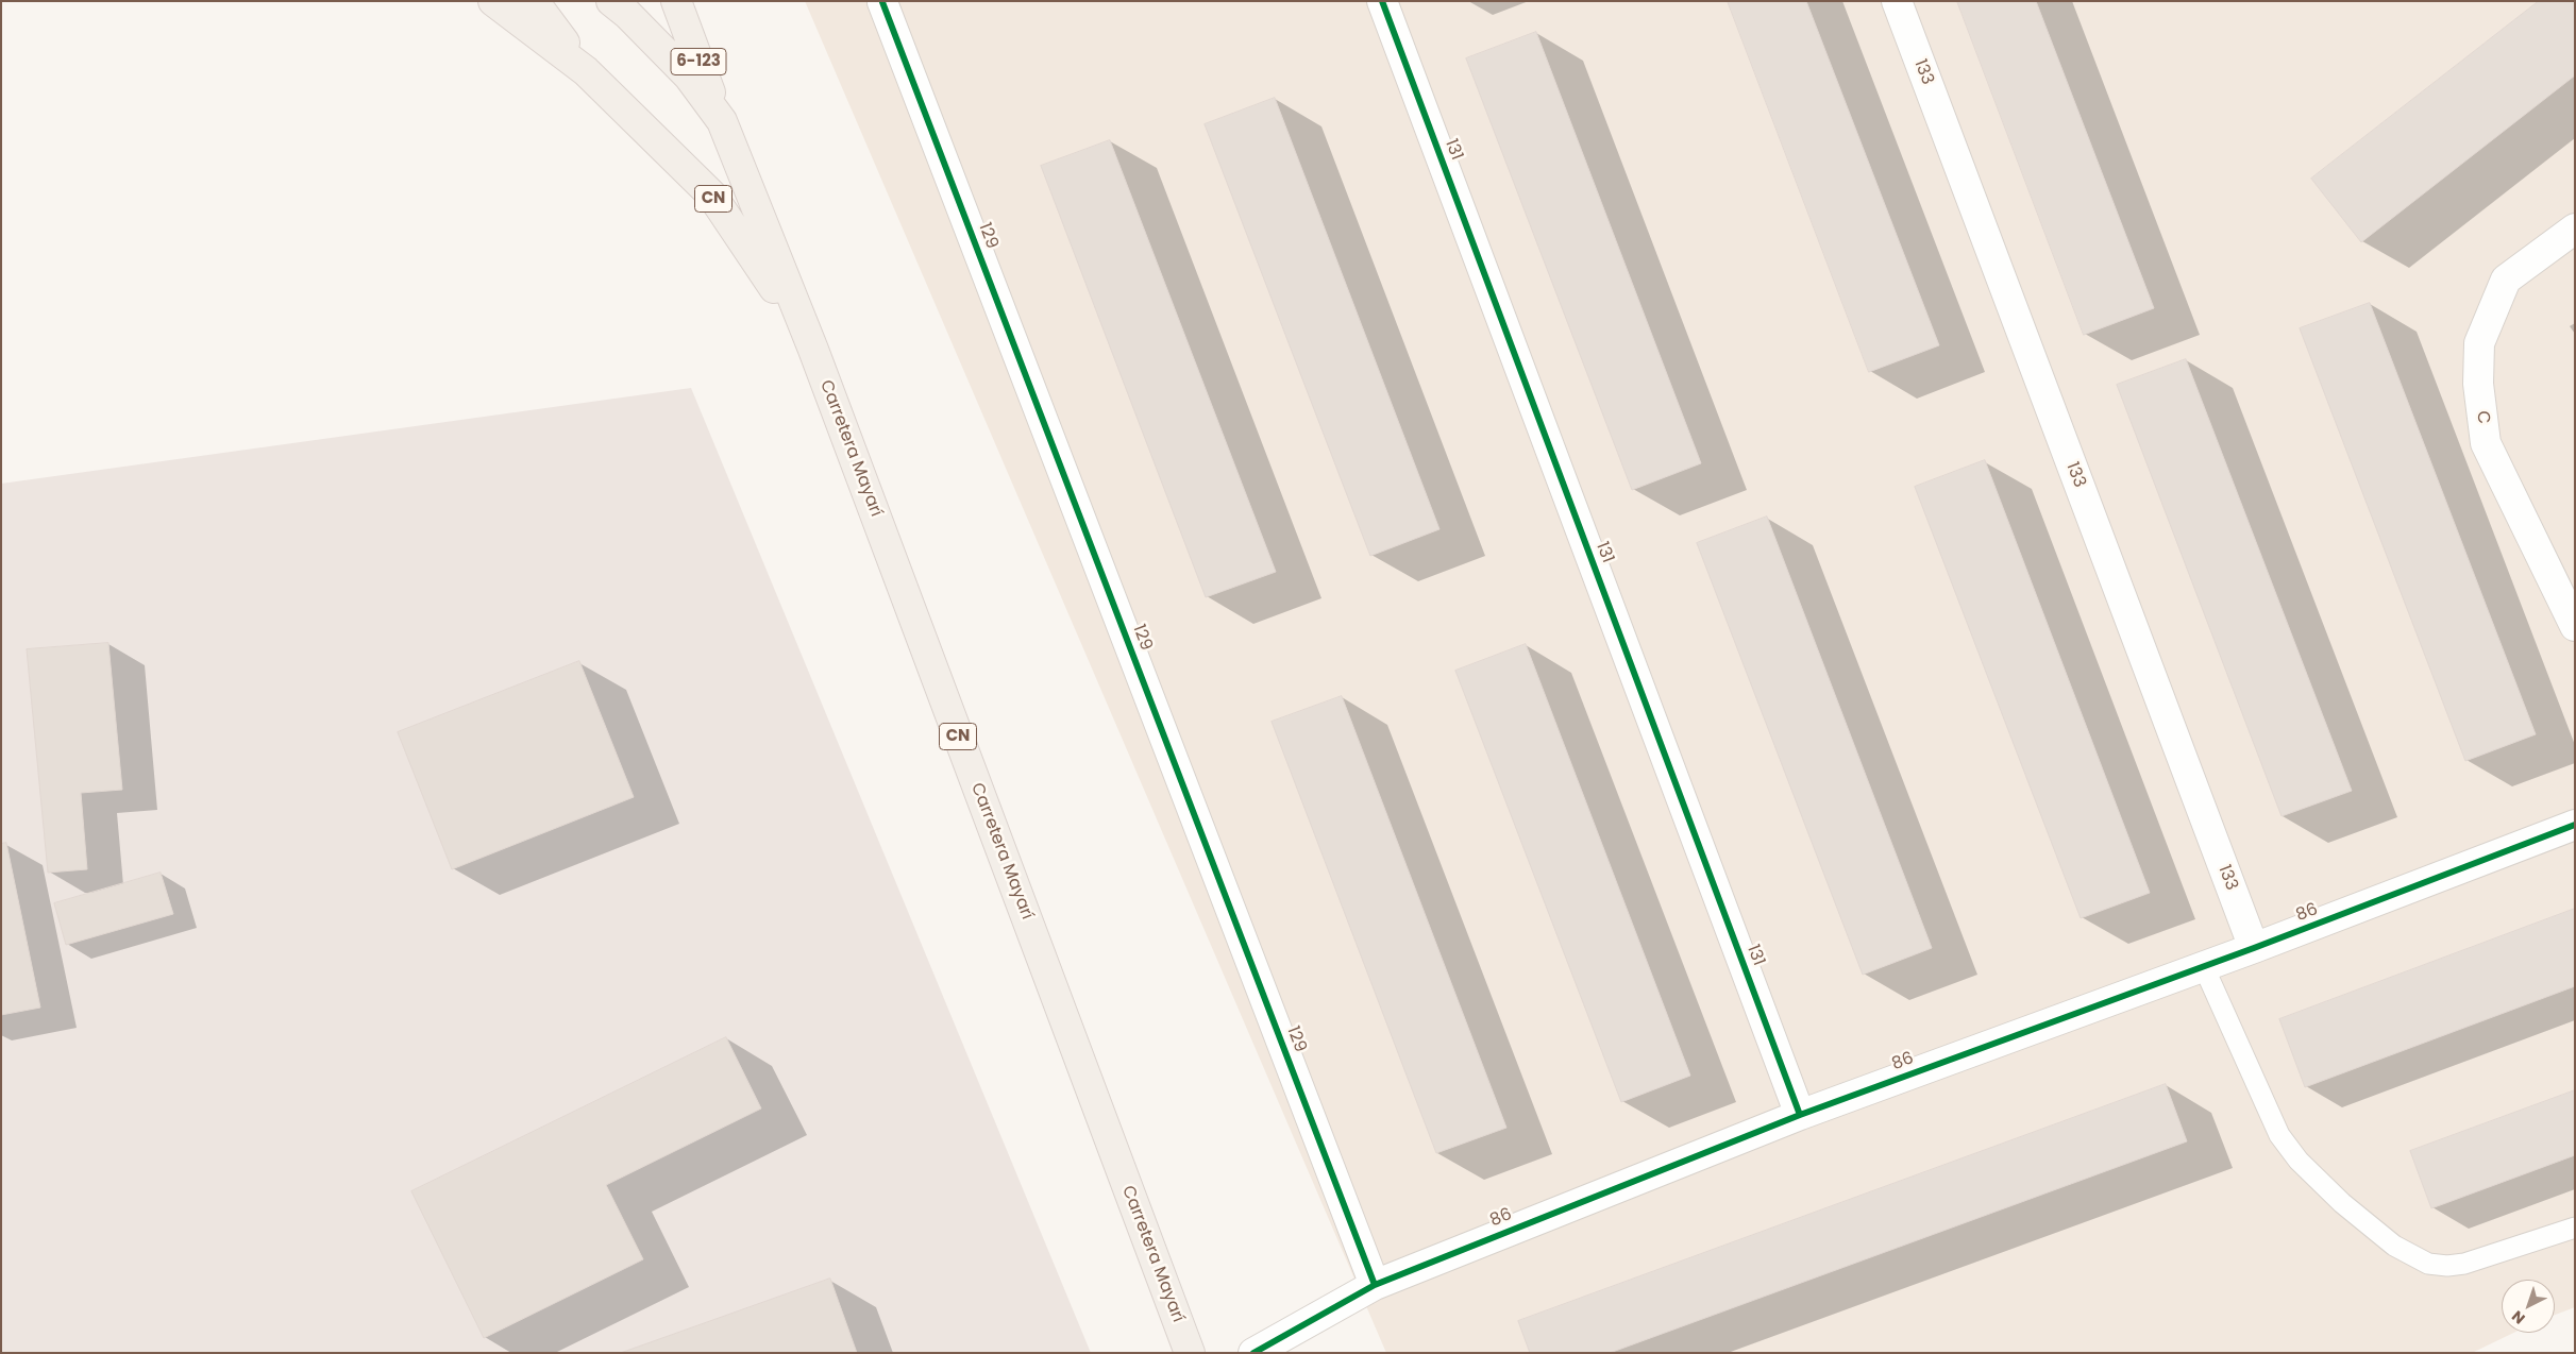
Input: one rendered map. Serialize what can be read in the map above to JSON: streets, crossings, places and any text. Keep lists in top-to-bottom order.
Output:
{
  "streets": {
    "main road": ["6-123", "CN", "Carretera Mayarí"],
    "street": [
      "133",
      "131",
      "129",
      "C",
      "86"
    ]
  },
  "crossings": [
    ["6-123", "Carretera Mayarí"],
    ["133", "86"],
    ["131", "86"],
    ["129", "86"]
  ],
  "north": "bottom left"
}
